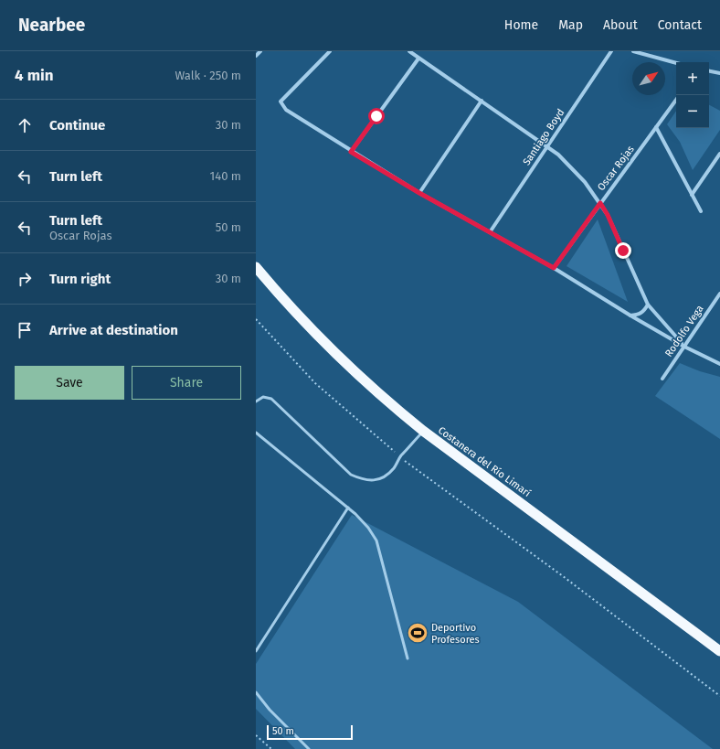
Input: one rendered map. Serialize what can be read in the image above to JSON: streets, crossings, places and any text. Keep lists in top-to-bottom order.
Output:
{
  "streets": {
    "highway": ["Costanera del Río Limarí"],
    "street": ["Santiago Boyd", "Oscar Rojas", "Rodolfo Vega"]
  },
  "places": {
    "sports": ["Deportivo Profesores"]
  },
  "scale_bar": "50 m",
  "north": "top right",
  "page": {
    "header": "Nearbee",
    "nav": [
      "Home",
      "Map",
      "About",
      "Contact"
    ],
    "heading": ["4 min", "Walk · 250 m"],
    "map_buttons": ["+", "−"],
    "list": [
      ["Continue", "30 m"],
      ["Turn left", "140 m"],
      ["Turn left", "Oscar Rojas", "50 m"],
      ["Turn right", "30 m"],
      "Arrive at destination"
    ],
    "buttons": ["Save", "Share"],
    "scale": "50 m"
  }
}
